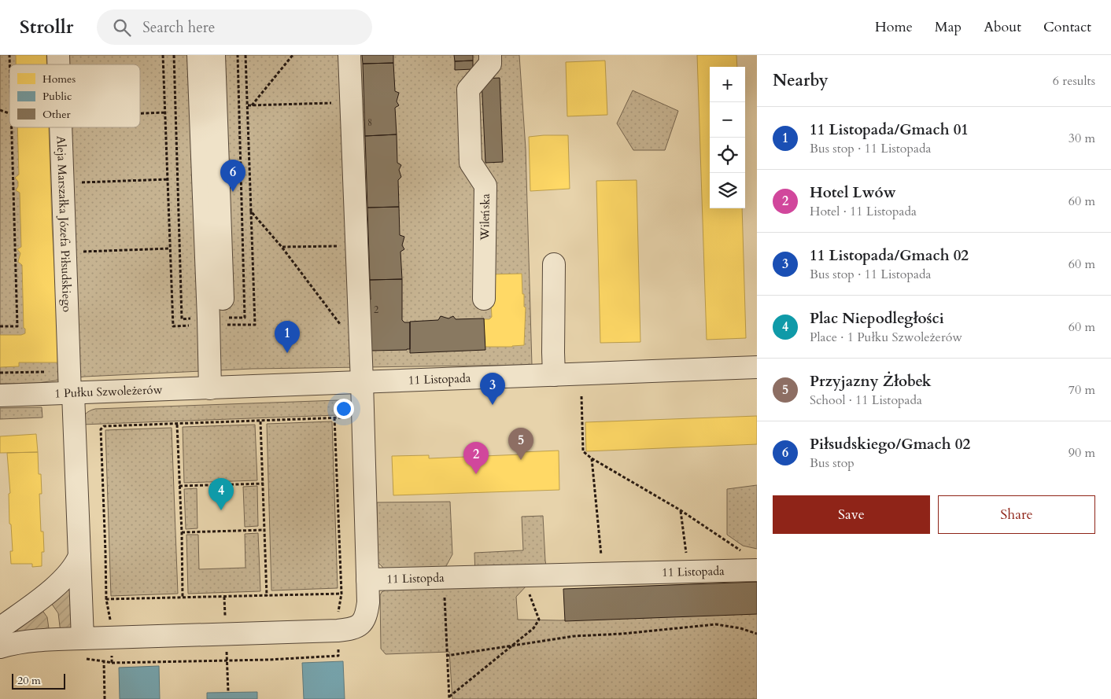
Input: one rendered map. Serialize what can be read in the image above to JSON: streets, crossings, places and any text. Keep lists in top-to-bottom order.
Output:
{
  "streets": {
    "street": [
      "Wileńska",
      "Aleja Marszałka Józefa Piłsudskiego",
      "11 Listopada",
      "1 Pułku Szwoleżerów",
      "11 Listopda"
    ]
  },
  "crossings": [
    ["Aleja Marszałka Józefa Piłsudskiego", "1 Pułku Szwoleżerów"],
    ["11 Listopada", "1 Pułku Szwoleżerów"],
    ["11 Listopada", "11 Listopda"]
  ],
  "house_numbers": ["8", "2"],
  "legend": ["Homes", "Public", "Other"],
  "scale_bar": "20 m",
  "page": {
    "header": "Strollr",
    "search": "Search here",
    "nav": [
      "Home",
      "Map",
      "About",
      "Contact"
    ],
    "heading": ["Nearby", "6 results"],
    "map_buttons": ["+", "−"],
    "list": [
      {
        "mark": "1",
        "name": "11 Listopada/Gmach 01",
        "note": "Bus stop · 11 Listopada",
        "value": "30 m"
      },
      {
        "mark": "2",
        "name": "Hotel Lwów",
        "note": "Hotel · 11 Listopada",
        "value": "60 m"
      },
      {
        "mark": "3",
        "name": "11 Listopada/Gmach 02",
        "note": "Bus stop · 11 Listopada",
        "value": "60 m"
      },
      {
        "mark": "4",
        "name": "Plac Niepodległości",
        "note": "Place · 1 Pułku Szwoleżerów",
        "value": "60 m"
      },
      {
        "mark": "5",
        "name": "Przyjazny Żłobek",
        "note": "School · 11 Listopada",
        "value": "70 m"
      },
      {
        "mark": "6",
        "name": "Piłsudskiego/Gmach 02",
        "note": "Bus stop",
        "value": "90 m"
      }
    ],
    "pins": [
      "6",
      "1",
      "3",
      "5",
      "2",
      "4"
    ],
    "buttons": ["Save", "Share"],
    "scale": "20 m"
  }
}
